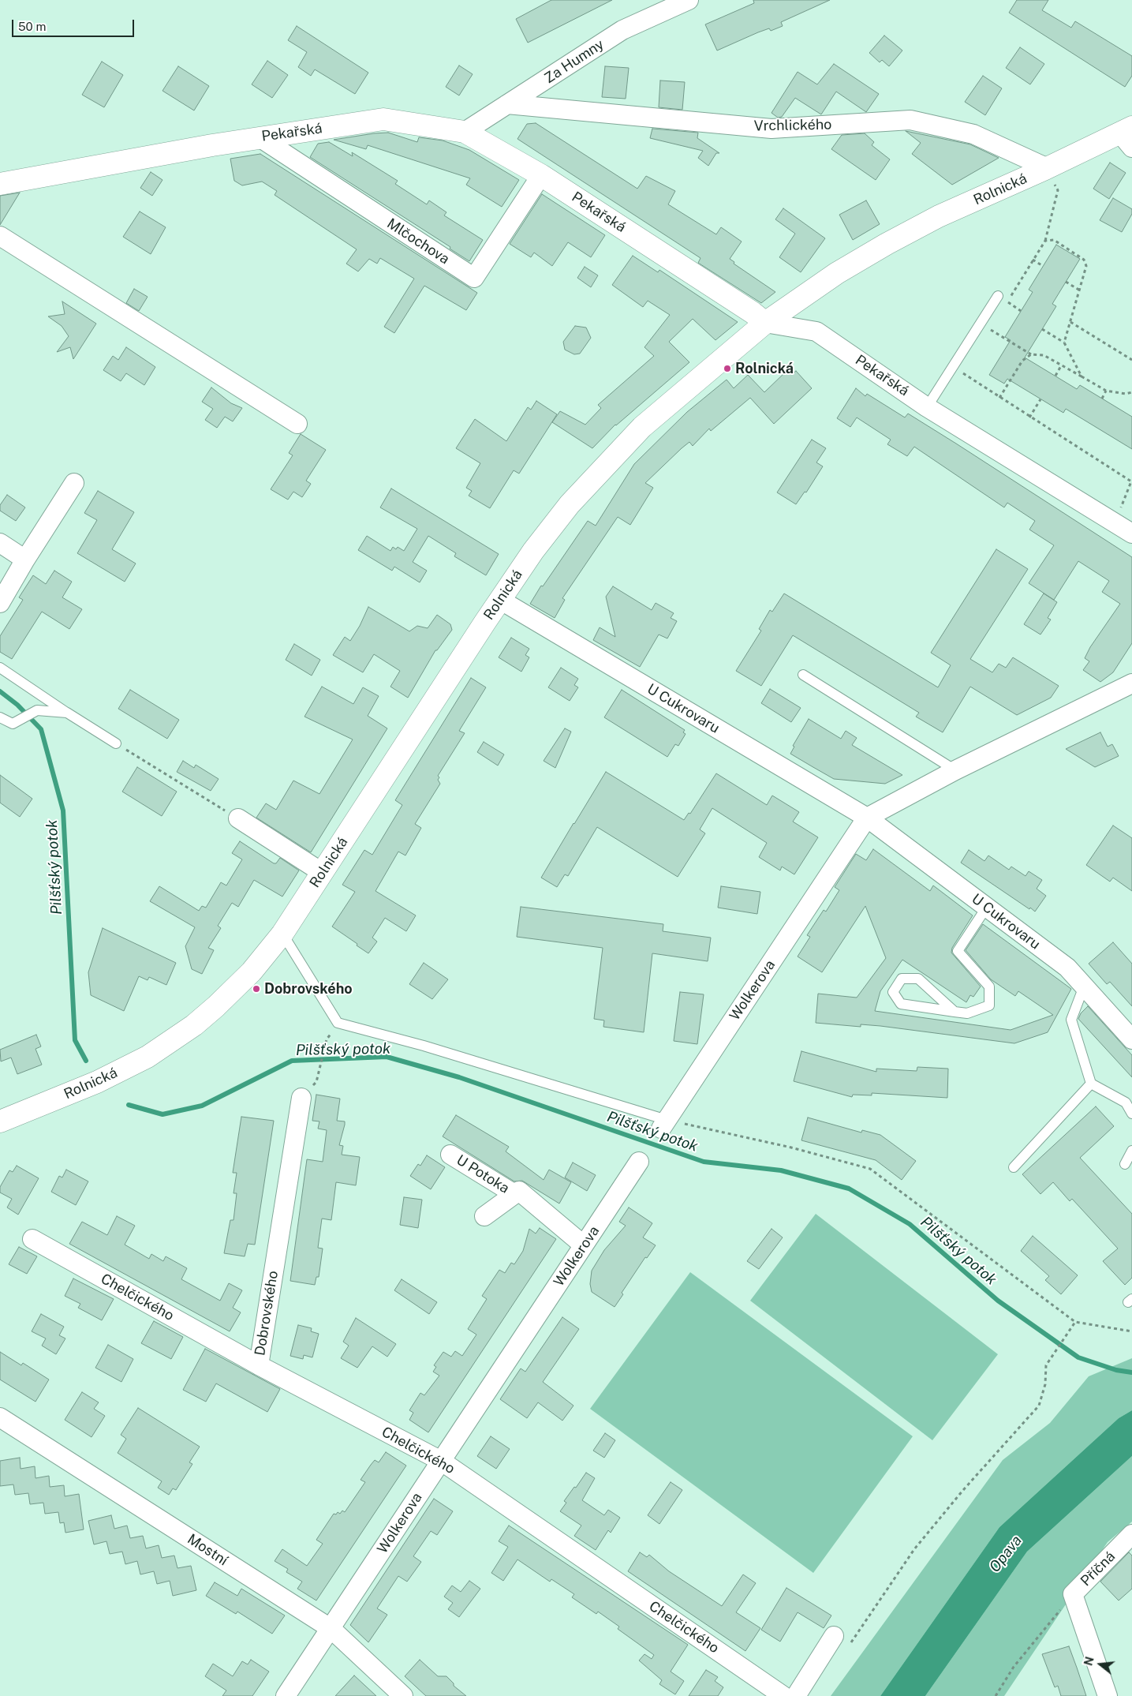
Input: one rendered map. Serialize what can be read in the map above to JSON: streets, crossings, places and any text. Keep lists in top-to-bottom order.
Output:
{
  "streets": {
    "street": [
      "Za Humny",
      "Vrchlického",
      "Pekařská",
      "Rolnická",
      "Mlčochova",
      "U Cukrovaru",
      "Wolkerova",
      "U Potoka",
      "Chelčického",
      "Dobrovského",
      "Mostní",
      "Příčná"
    ]
  },
  "crossings": [
    ["Za Humny", "Vrchlického"],
    ["Za Humny", "Pekařská"],
    ["Vrchlického", "Rolnická"],
    ["Pekařská", "Rolnická"],
    ["Pekařská", "Mlčochova"],
    ["Rolnická", "U Cukrovaru"],
    ["U Cukrovaru", "Wolkerova"],
    ["Wolkerova", "U Potoka"],
    ["Wolkerova", "Chelčického"],
    ["Wolkerova", "Mostní"],
    ["Chelčického", "Dobrovského"]
  ],
  "water": ["Pilšťský potok", "Opava"],
  "places": ["Rolnická", "Dobrovského"],
  "scale_bar": "50 m",
  "north": "left"
}
